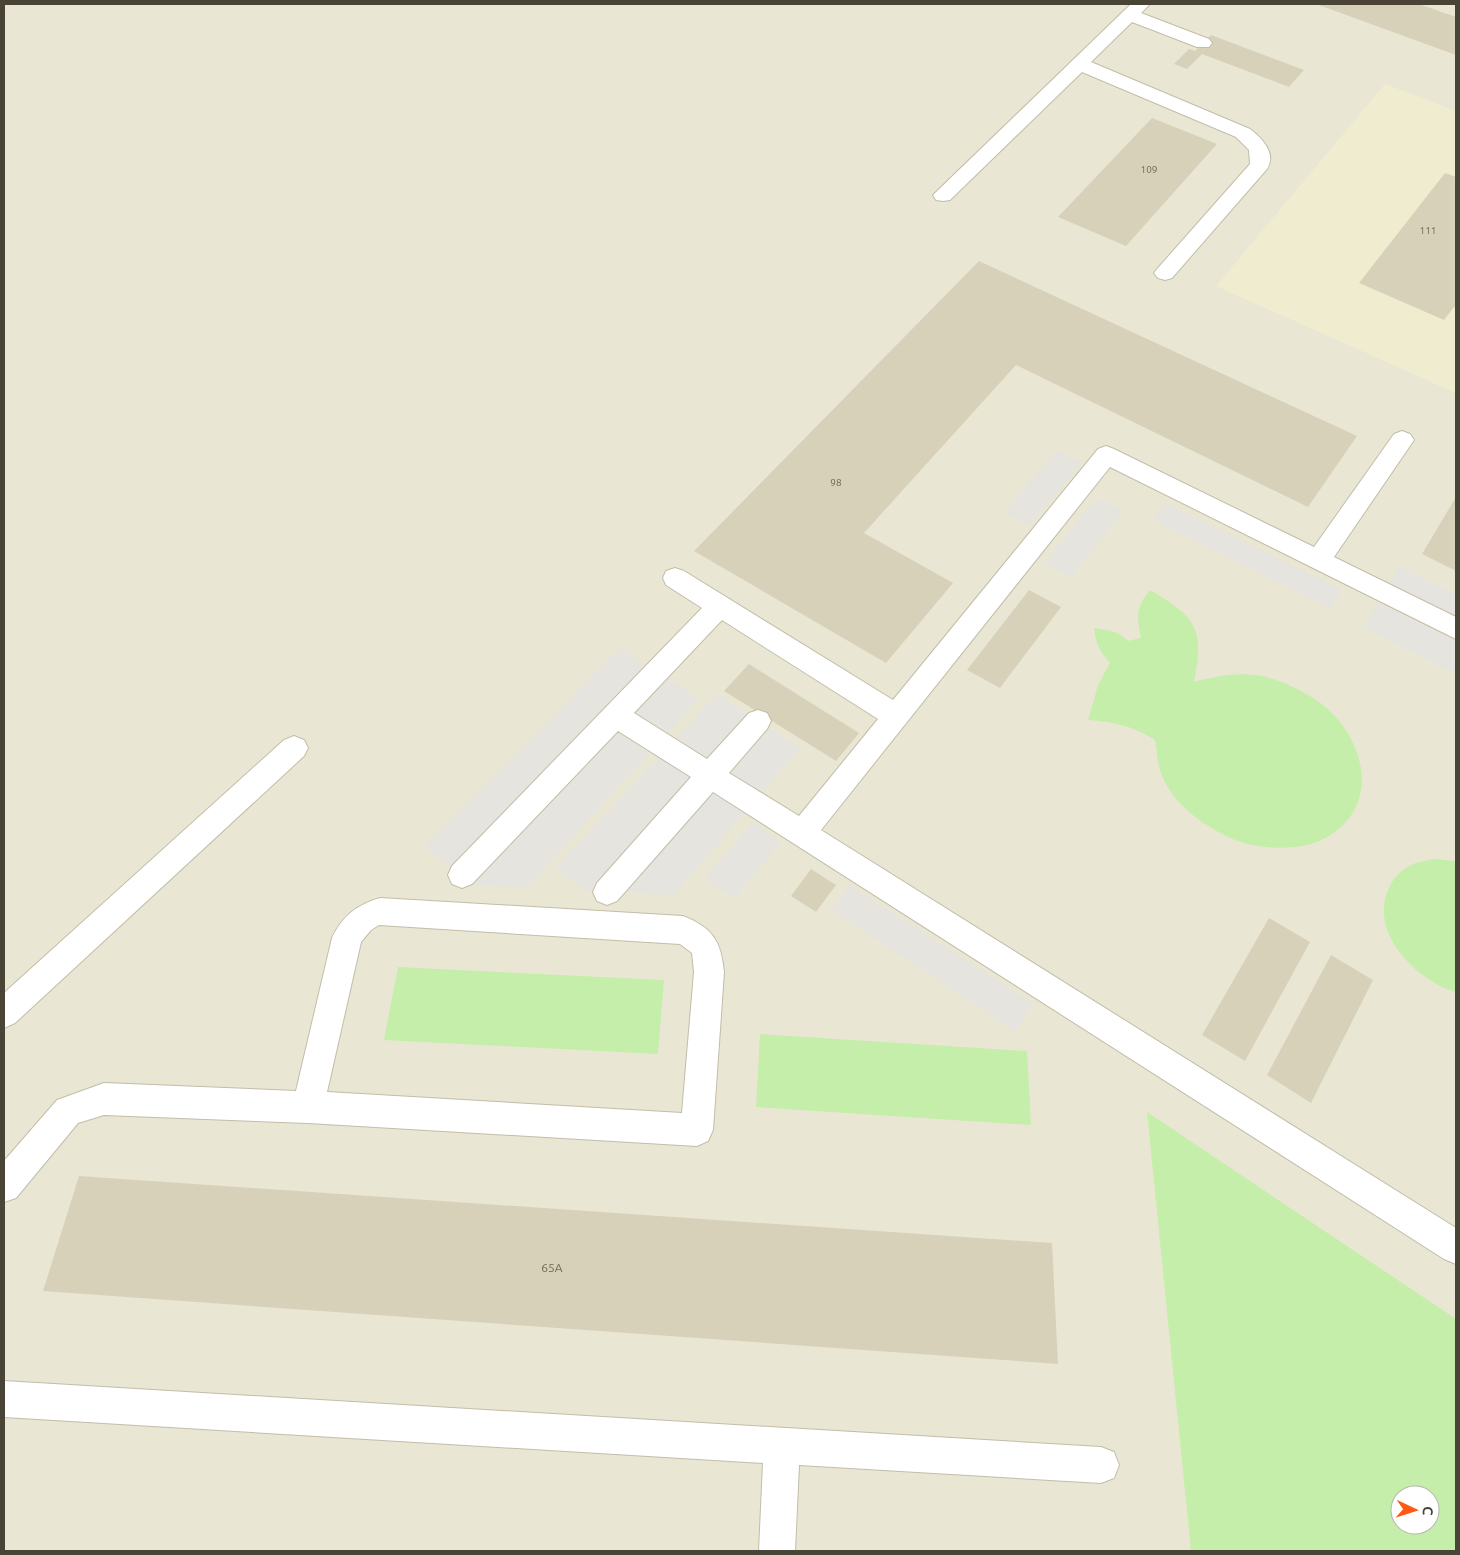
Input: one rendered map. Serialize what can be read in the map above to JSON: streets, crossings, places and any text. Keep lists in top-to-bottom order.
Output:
{
  "house_numbers": [
    "109",
    "111",
    "98",
    "65А"
  ],
  "north": "right"
}
